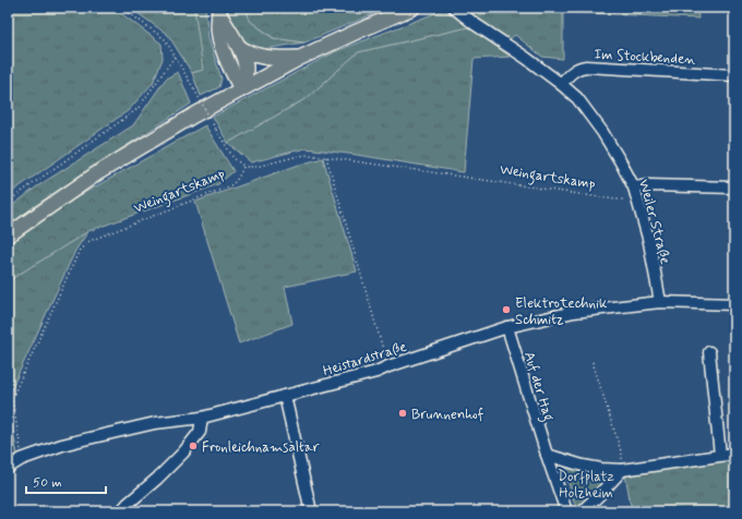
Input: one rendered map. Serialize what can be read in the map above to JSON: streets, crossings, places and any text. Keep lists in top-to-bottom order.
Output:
{
  "streets": {
    "street": [
      "Im Stockbenden",
      "Weiler Straße",
      "Heistardstraße",
      "Auf der Hag"
    ],
    "path": ["Weingartskamp"]
  },
  "crossings": [
    ["Im Stockbenden", "Weiler Straße"],
    ["Weingartskamp", "Weiler Straße"],
    ["Weiler Straße", "Heistardstraße"],
    ["Heistardstraße", "Auf der Hag"]
  ],
  "parks": ["Dorfplatz Holzheim"],
  "places": ["Elektrotechnik Schmitz", "Brunnenhof", "Fronleichnamsaltar"],
  "scale_bar": "50 m"
}
